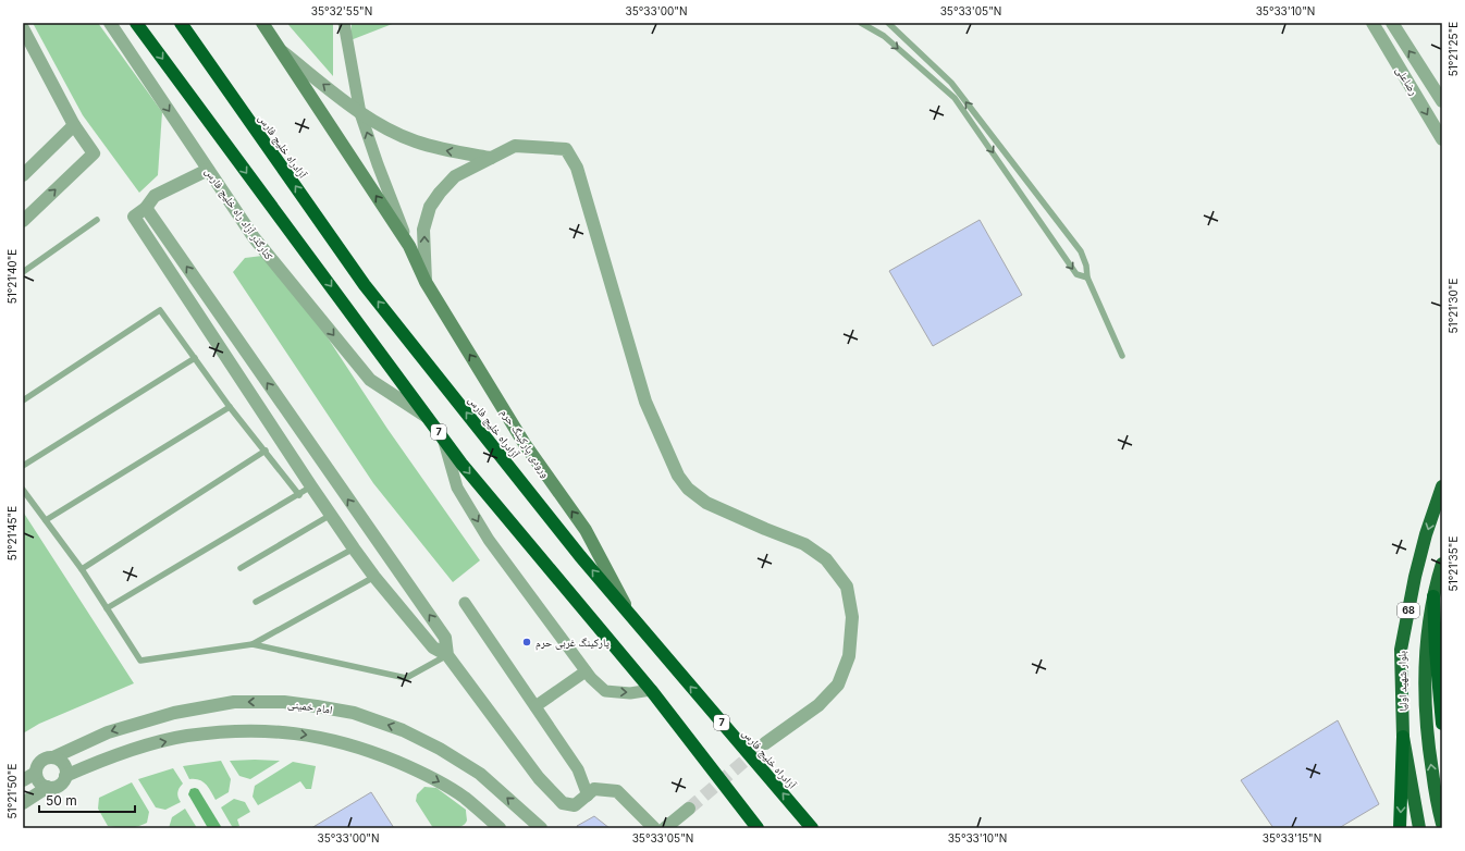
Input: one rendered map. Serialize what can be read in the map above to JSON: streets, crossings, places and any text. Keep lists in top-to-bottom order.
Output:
{
  "streets": {
    "highway": [
      "آزادراه خلیج فارس",
      "7",
      "68",
      "بلوار شهید اوليا"
    ],
    "main road": ["ورودی پارکینگ حرم"],
    "street": ["رضاعلی", "کنارگذر آزاد راه خلیج فارس", "امام خمینی"]
  },
  "crossings": [
    ["آزادراه خلیج فارس", "ورودی پارکینگ حرم"],
    ["کنارگذر آزاد راه خلیج فارس", "7"]
  ],
  "one_way": ["ورودی پارکینگ حرم"],
  "places": ["پارکینگ غربی حرم"],
  "scale_bar": "50 m",
  "coordinates": [
    "35°32'55\"N",
    "35°33'00\"N",
    "35°33'05\"N",
    "35°33'10\"N",
    "51°21'25\"E",
    "51°21'40\"E",
    "51°21'30\"E",
    "51°21'45\"E",
    "51°21'35\"E",
    "51°21'50\"E",
    "35°33'15\"N"
  ]
}
